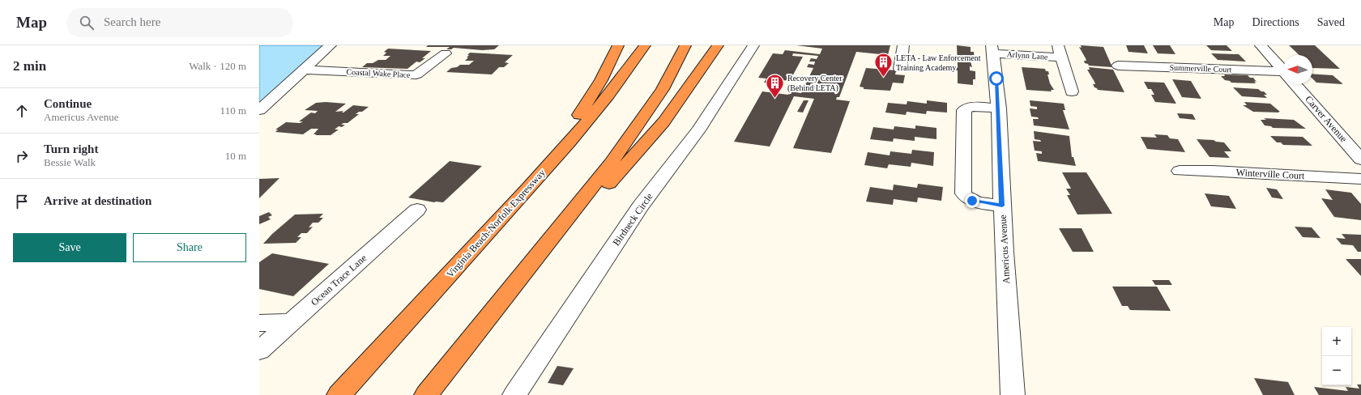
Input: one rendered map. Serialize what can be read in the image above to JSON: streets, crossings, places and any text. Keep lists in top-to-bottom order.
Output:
{
  "streets": {
    "highway": ["Virginia Beach-Norfolk Expressway"],
    "street": [
      "Arlynn Lane",
      "Summerville Court",
      "Coastal Wake Place",
      "Carver Avenue",
      "Winterville Court",
      "Birdneck Circle",
      "Americus Avenue",
      "Ocean Trace Lane"
    ]
  },
  "crossings": [
    ["Arlynn Lane", "Americus Avenue"]
  ],
  "places": {
    "building": ["LETA - Law Enforcement Training Academy", "Recovery Center (Behind LETA)"]
  },
  "north": "left",
  "page": {
    "header": "Map",
    "search": "Search here",
    "nav": ["Map", "Directions", "Saved"],
    "heading": ["2 min", "Walk · 120 m"],
    "list": [
      ["Continue", "Americus Avenue", "110 m"],
      ["Turn right", "Bessie Walk", "10 m"],
      "Arrive at destination"
    ],
    "buttons": ["Save", "Share"],
    "map_buttons": ["+", "−"]
  }
}
